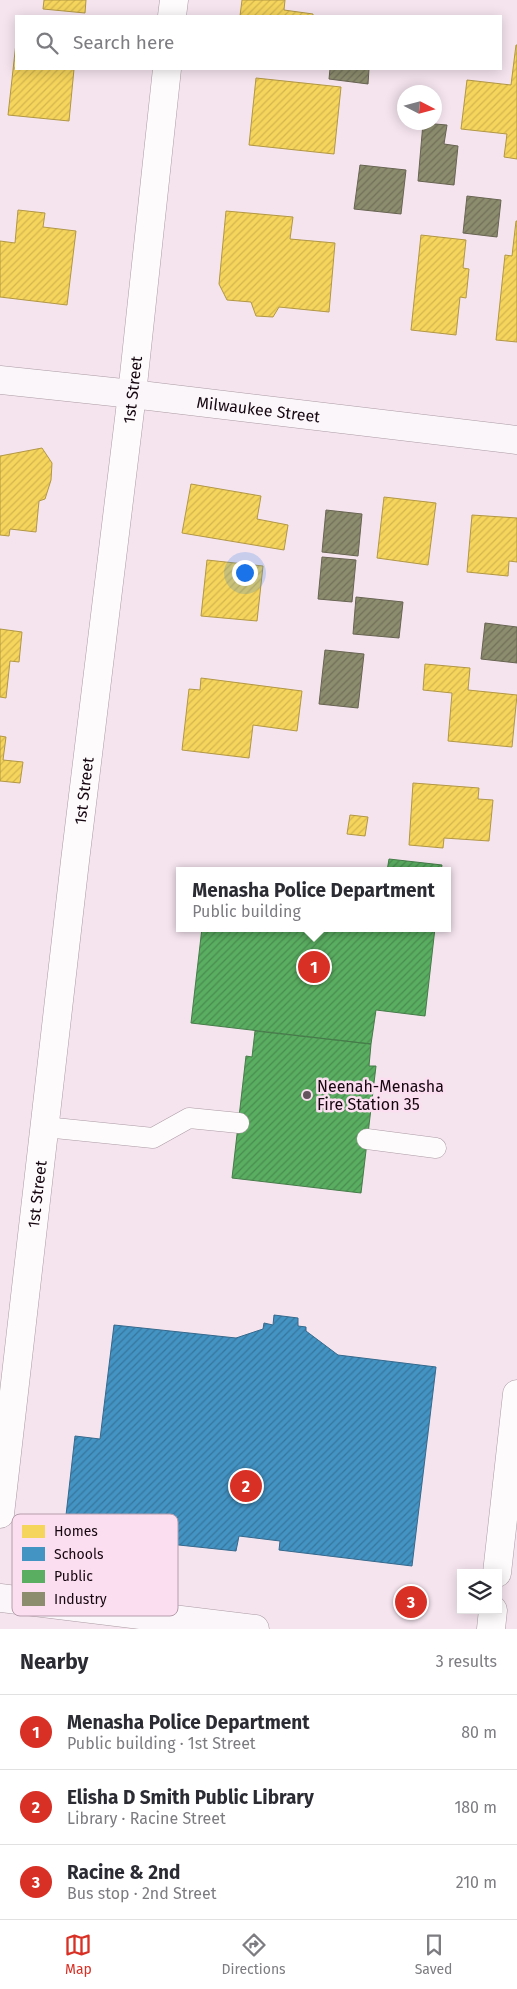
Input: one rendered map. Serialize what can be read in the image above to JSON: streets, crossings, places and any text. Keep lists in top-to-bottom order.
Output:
{
  "streets": {
    "street": ["1st Street", "Milwaukee Street"]
  },
  "crossings": [
    ["1st Street", "Milwaukee Street"]
  ],
  "places": ["Neenah-Menasha Fire Station 35"],
  "legend": [
    "Homes",
    "Schools",
    "Public",
    "Industry"
  ],
  "north": "right",
  "page": {
    "search": "Search here",
    "popup": ["Menasha Police Department", "Public building"],
    "pins": ["1", "2", "3"],
    "heading": ["Nearby", "3 results"],
    "list": [
      {
        "mark": "1",
        "name": "Menasha Police Department",
        "note": "Public building · 1st Street",
        "value": "80 m"
      },
      {
        "mark": "2",
        "name": "Elisha D Smith Public Library",
        "note": "Library · Racine Street",
        "value": "180 m"
      },
      {
        "mark": "3",
        "name": "Racine & 2nd",
        "note": "Bus stop · 2nd Street",
        "value": "210 m"
      }
    ],
    "nav": ["Map", "Directions", "Saved"]
  }
}
